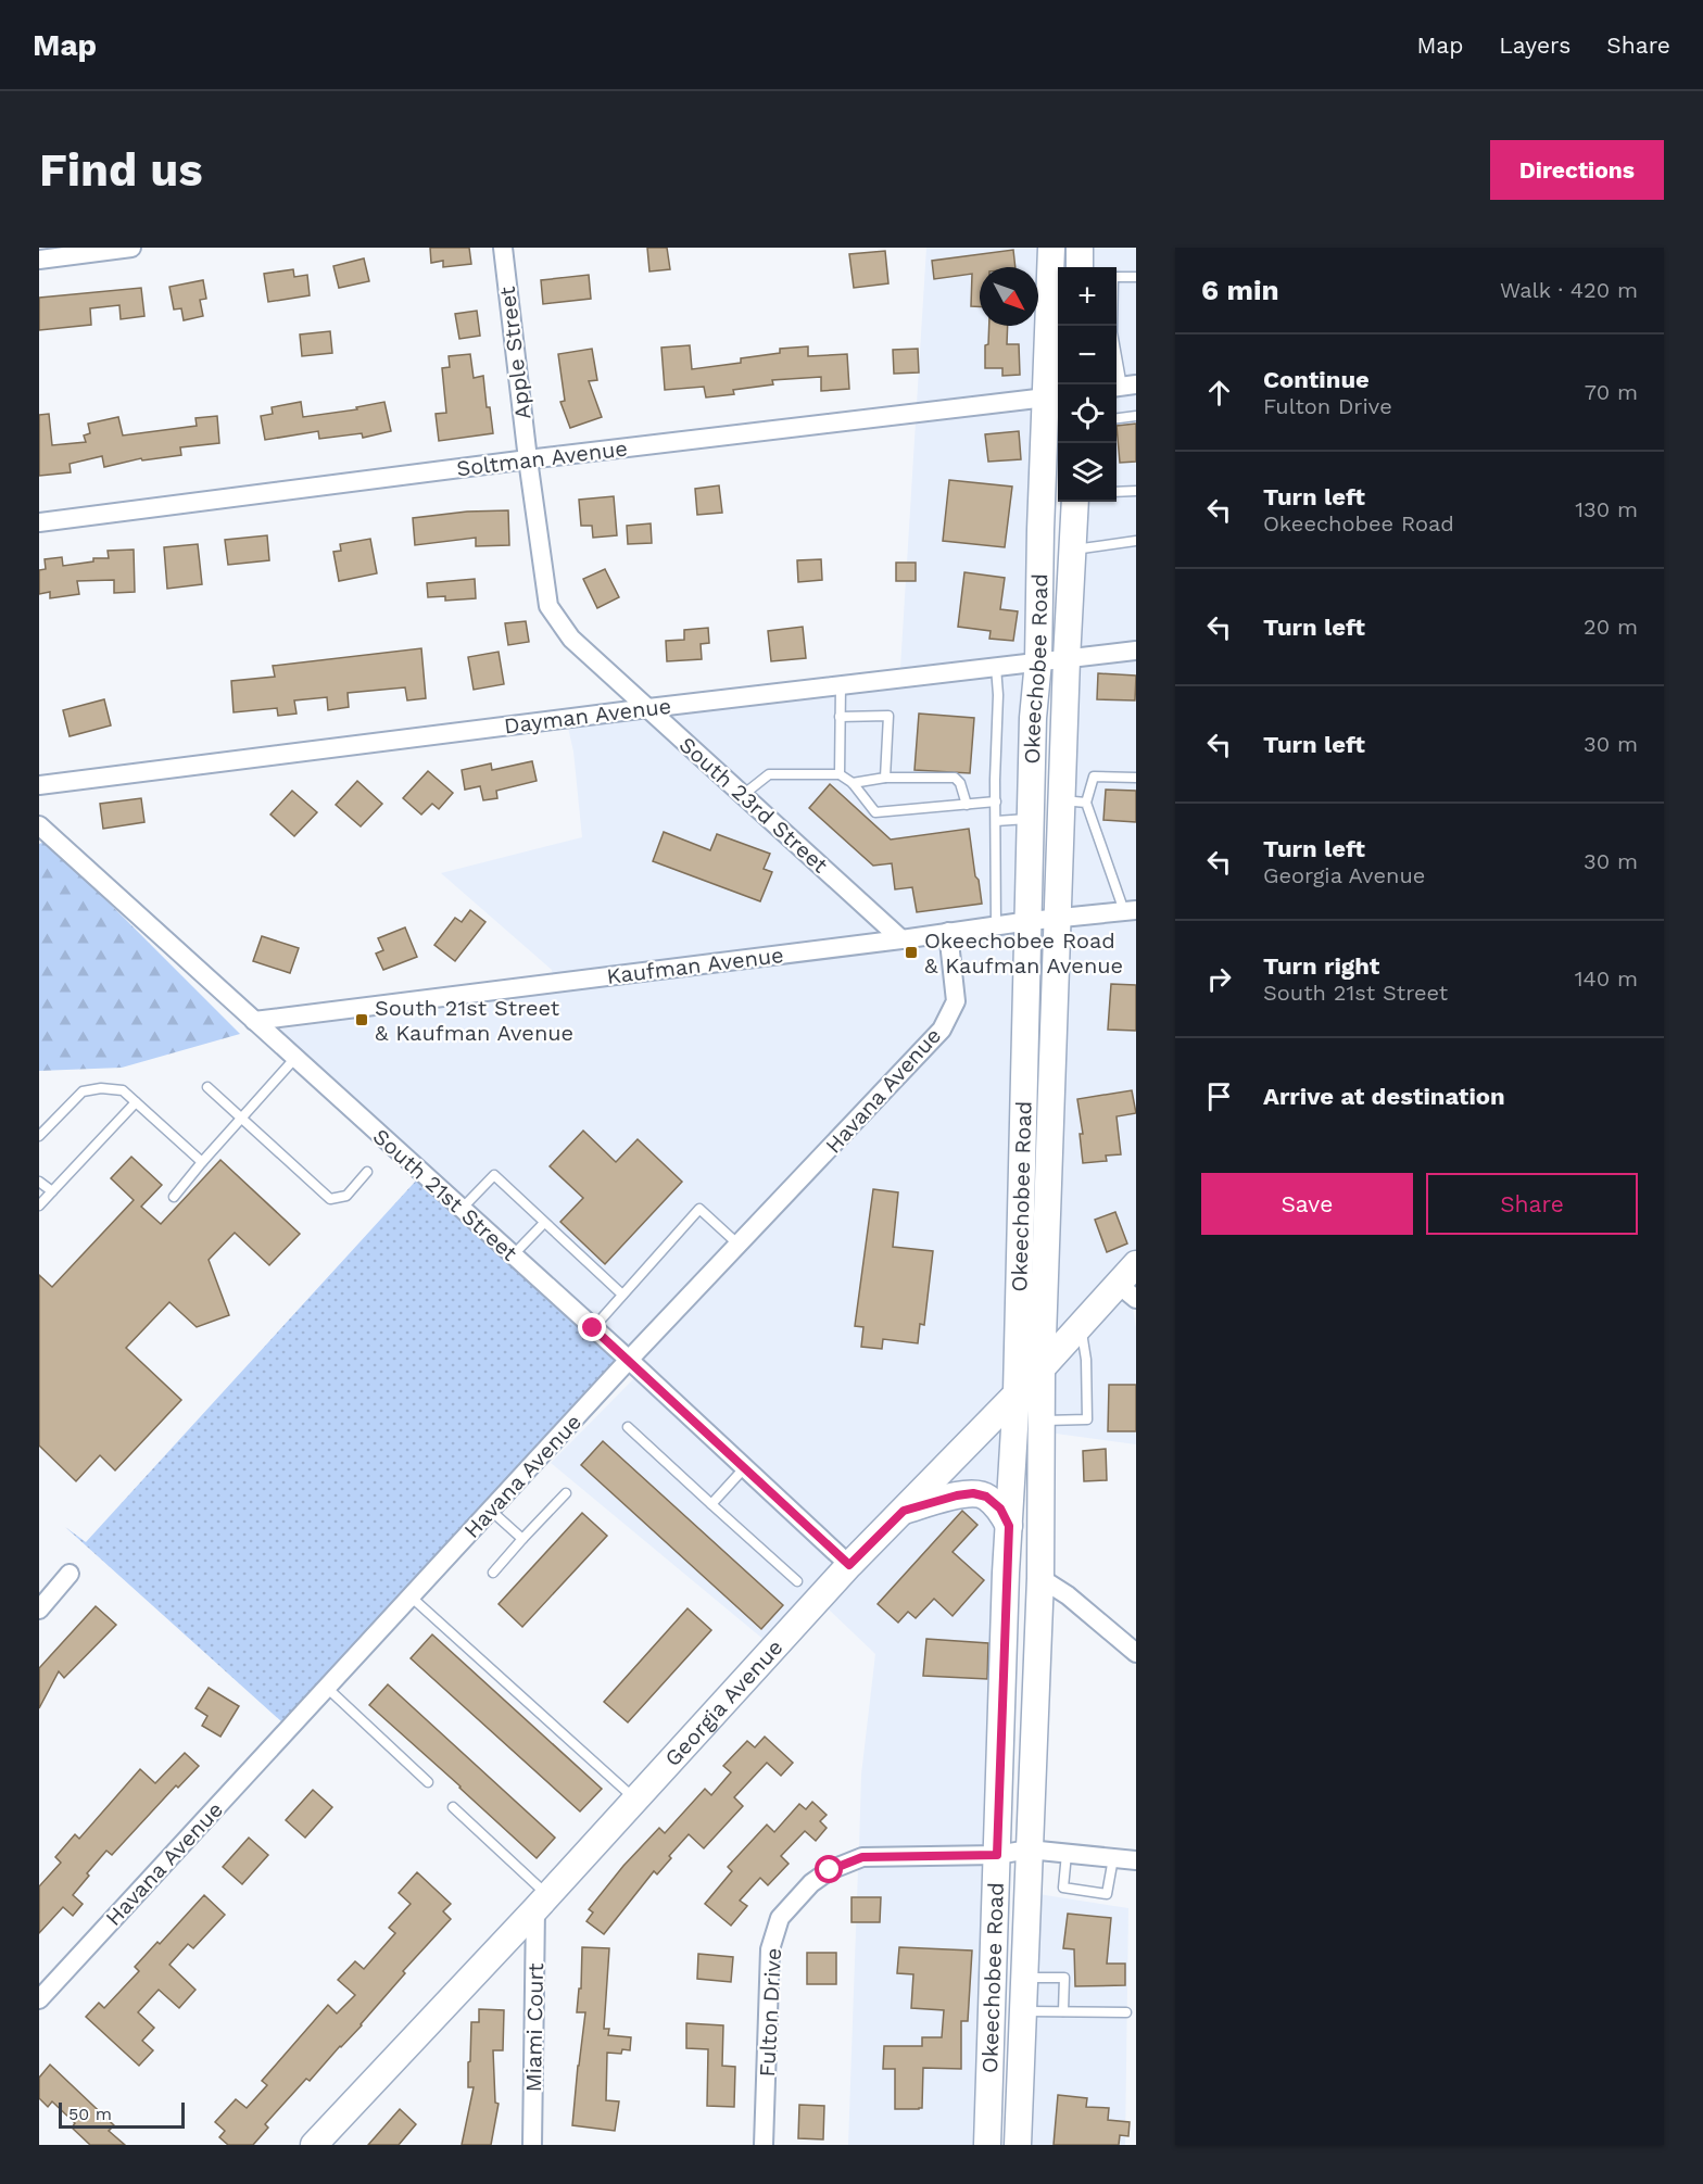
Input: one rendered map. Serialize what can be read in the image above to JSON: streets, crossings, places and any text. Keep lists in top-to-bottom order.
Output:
{
  "streets": {
    "main road": ["Okeechobee Road", "Georgia Avenue"],
    "street": [
      "Apple Street",
      "Soltman Avenue",
      "Dayman Avenue",
      "South 23rd Street",
      "Kaufman Avenue",
      "Havana Avenue",
      "South 21st Street",
      "Fulton Drive",
      "Miami Court"
    ]
  },
  "crossings": [
    ["Apple Street", "Soltman Avenue"],
    ["Apple Street", "South 23rd Street"],
    ["Soltman Avenue", "Okeechobee Road"],
    ["Soltman Avenue", "South 23rd Street"],
    ["Okeechobee Road", "Dayman Avenue"],
    ["Okeechobee Road", "Kaufman Avenue"],
    ["Okeechobee Road", "Georgia Avenue"],
    ["Okeechobee Road", "Fulton Drive"],
    ["Dayman Avenue", "South 23rd Street"],
    ["South 23rd Street", "Kaufman Avenue"],
    ["Kaufman Avenue", "Havana Avenue"],
    ["Kaufman Avenue", "South 21st Street"],
    ["Havana Avenue", "South 21st Street"],
    ["South 21st Street", "Georgia Avenue"],
    ["Georgia Avenue", "Miami Court"]
  ],
  "places": {
    "transit": ["Okeechobee Road & Kaufman Avenue", "South 21st Street & Kaufman Avenue"]
  },
  "scale_bar": "50 m",
  "north": "bottom right",
  "page": {
    "header": "Map",
    "nav": ["Map", "Layers", "Share"],
    "buttons": [
      "Directions",
      ["Save", "Share"]
    ],
    "title": "Find us",
    "heading": ["6 min", "Walk · 420 m"],
    "map_buttons": ["+", "−"],
    "list": [
      ["Continue", "Fulton Drive", "70 m"],
      ["Turn left", "Okeechobee Road", "130 m"],
      ["Turn left", "20 m"],
      ["Turn left", "30 m"],
      ["Turn left", "Georgia Avenue", "30 m"],
      ["Turn right", "South 21st Street", "140 m"],
      "Arrive at destination"
    ],
    "scale": "50 m"
  }
}
